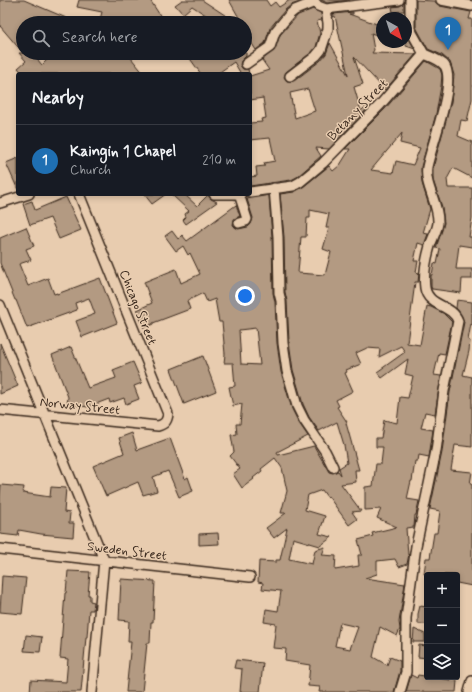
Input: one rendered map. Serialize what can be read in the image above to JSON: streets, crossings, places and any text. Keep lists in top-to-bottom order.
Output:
{
  "streets": {
    "street": [
      "Betany Street",
      "Chicago Street",
      "Norway Street",
      "Sweden Street"
    ]
  },
  "crossings": [
    ["Chicago Street", "Norway Street"]
  ],
  "north": "bottom right",
  "page": {
    "search": "Search here",
    "pins": "1",
    "heading": "Nearby",
    "list": [
      {
        "mark": "1",
        "name": "Kaingin 1 Chapel",
        "note": "Church",
        "value": "210 m"
      }
    ],
    "map_buttons": ["+", "−"]
  }
}
